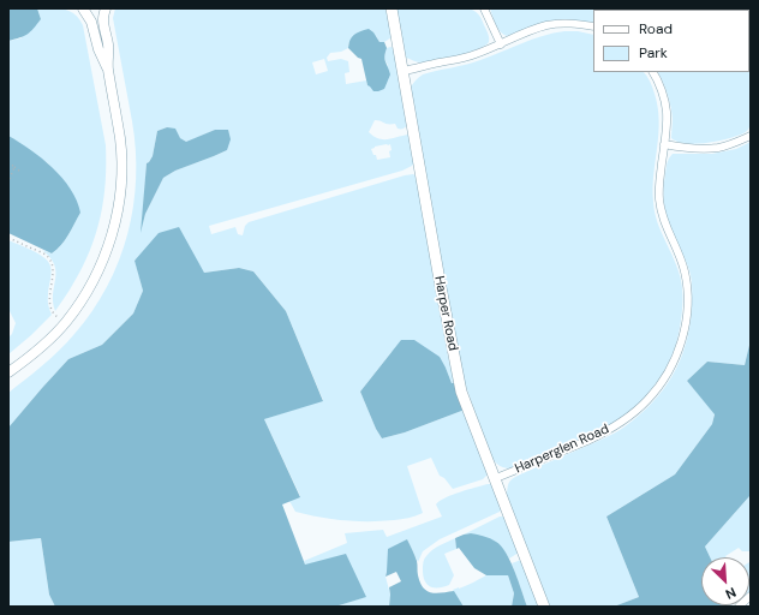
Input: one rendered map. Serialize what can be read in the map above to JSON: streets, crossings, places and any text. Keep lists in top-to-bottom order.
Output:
{
  "streets": {
    "main road": ["Harper Road"],
    "street": ["Harperglen Road"]
  },
  "crossings": [
    ["Harper Road", "Harperglen Road"]
  ],
  "legend": ["Road", "Park"],
  "north": "bottom right"
}
